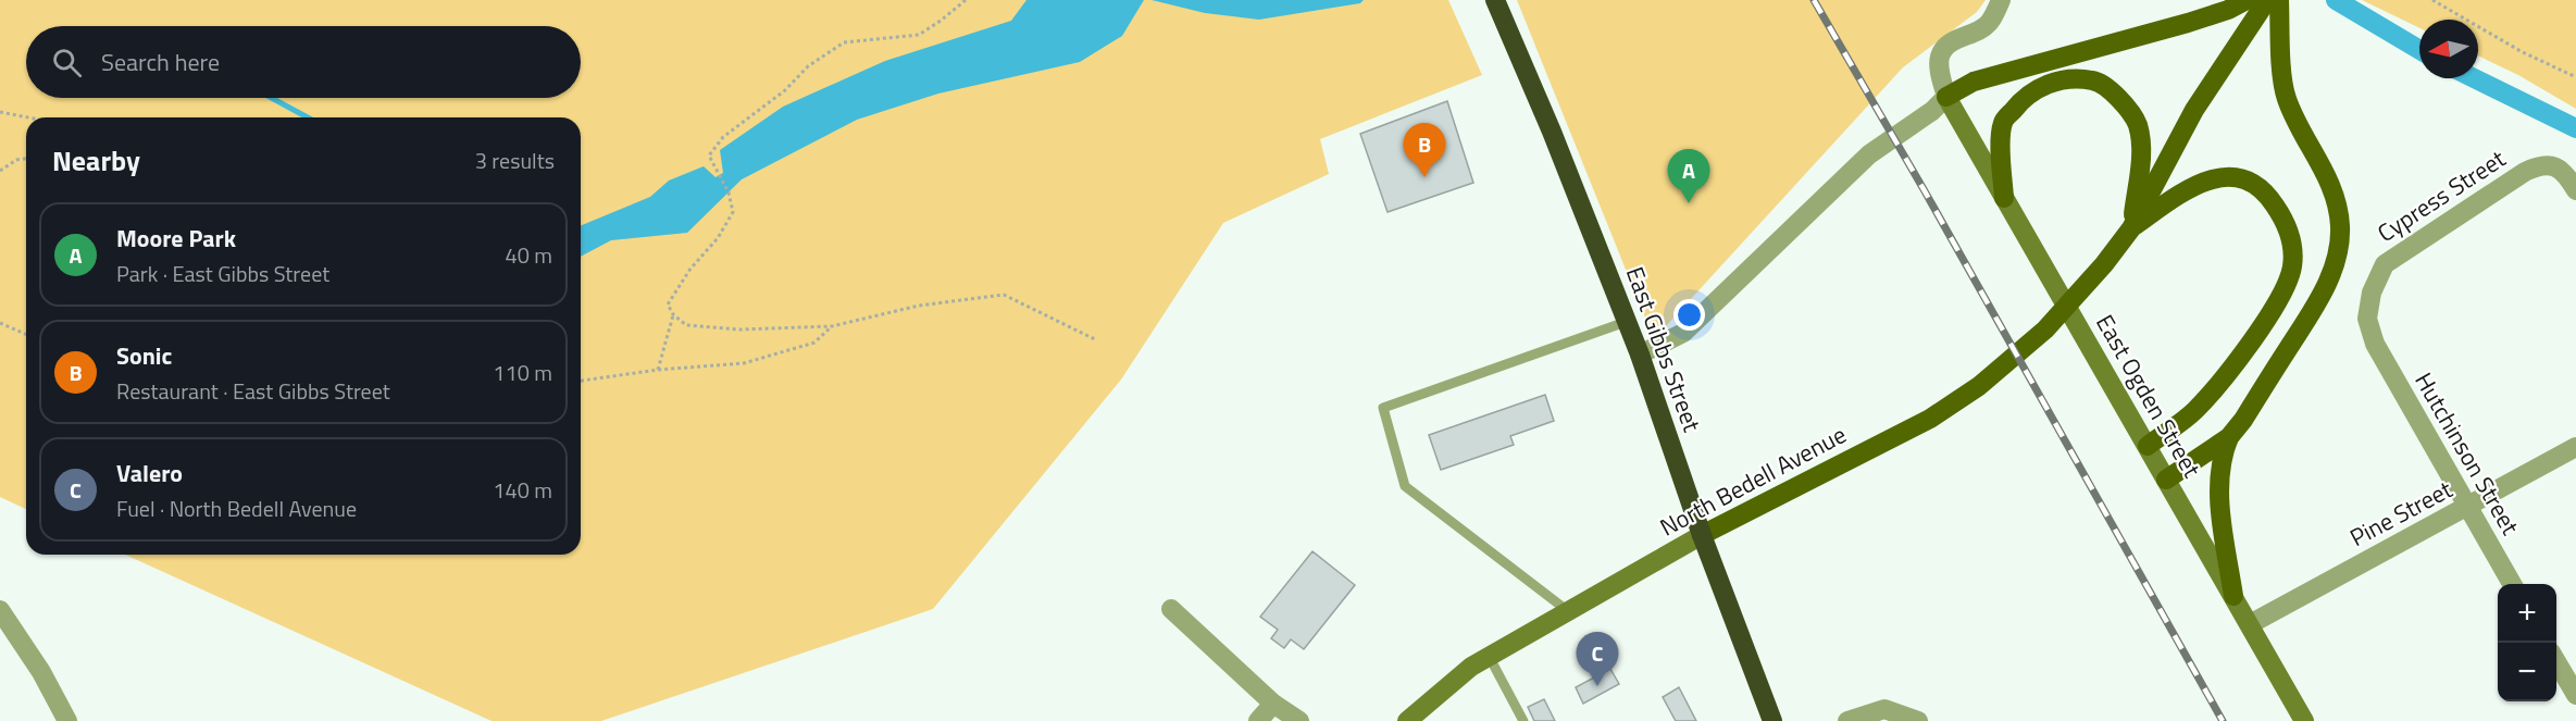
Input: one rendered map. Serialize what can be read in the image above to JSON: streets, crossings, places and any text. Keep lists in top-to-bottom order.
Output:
{
  "streets": {
    "highway": ["East Gibbs Street"],
    "main road": ["East Ogden Street", "North Bedell Avenue"],
    "street": ["Cypress Street", "Hutchinson Street", "Pine Street"]
  },
  "crossings": [
    ["Cypress Street", "Hutchinson Street"],
    ["East Gibbs Street", "North Bedell Avenue"],
    ["East Ogden Street", "Pine Street"],
    ["Hutchinson Street", "Pine Street"]
  ],
  "north": "left",
  "page": {
    "search": "Search here",
    "heading": ["Nearby", "3 results"],
    "pins": ["B", "A", "C"],
    "list": [
      {
        "mark": "A",
        "name": "Moore Park",
        "note": "Park · East Gibbs Street",
        "value": "40 m"
      },
      {
        "mark": "B",
        "name": "Sonic",
        "note": "Restaurant · East Gibbs Street",
        "value": "110 m"
      },
      {
        "mark": "C",
        "name": "Valero",
        "note": "Fuel · North Bedell Avenue",
        "value": "140 m"
      }
    ],
    "map_buttons": ["+", "−"]
  }
}
